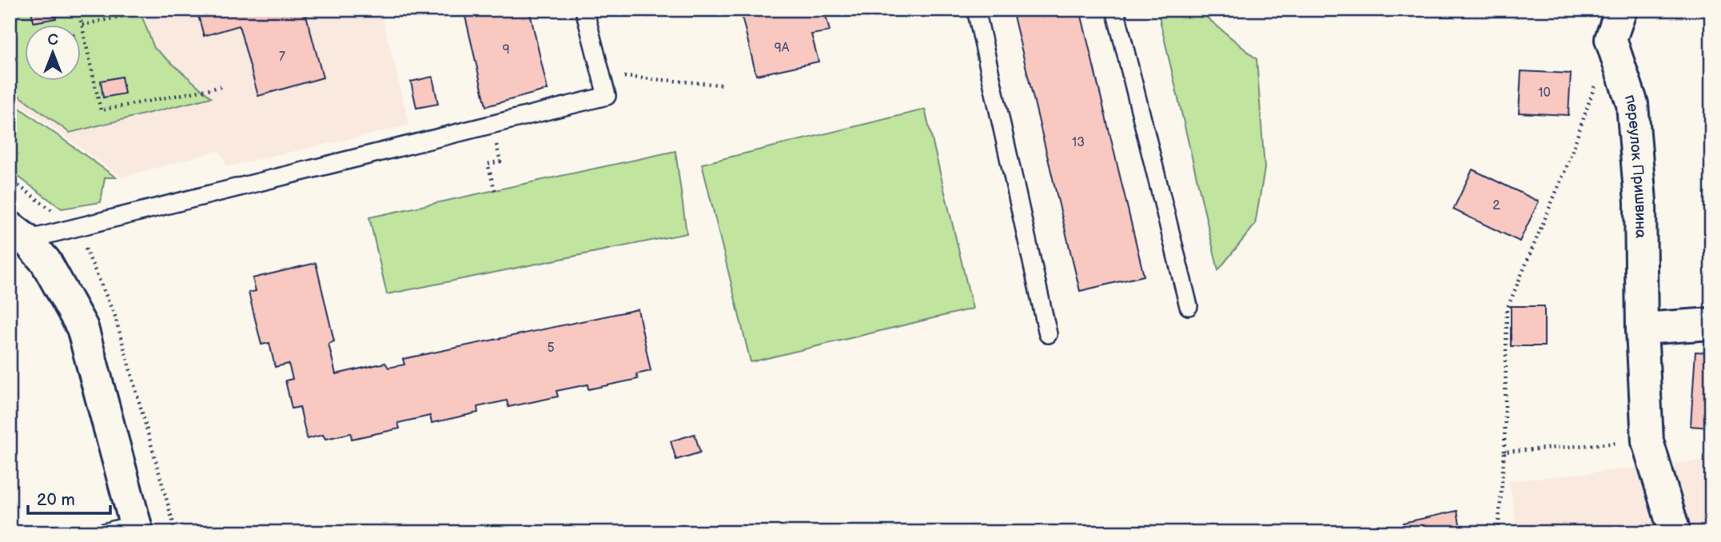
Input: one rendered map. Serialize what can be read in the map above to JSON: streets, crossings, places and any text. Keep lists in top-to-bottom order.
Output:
{
  "streets": {
    "street": ["переулок Пришвина"]
  },
  "house_numbers": [
    "9А",
    "9",
    "7",
    "10",
    "13",
    "2",
    "5"
  ],
  "scale_bar": "20 m",
  "north": "top"
}
